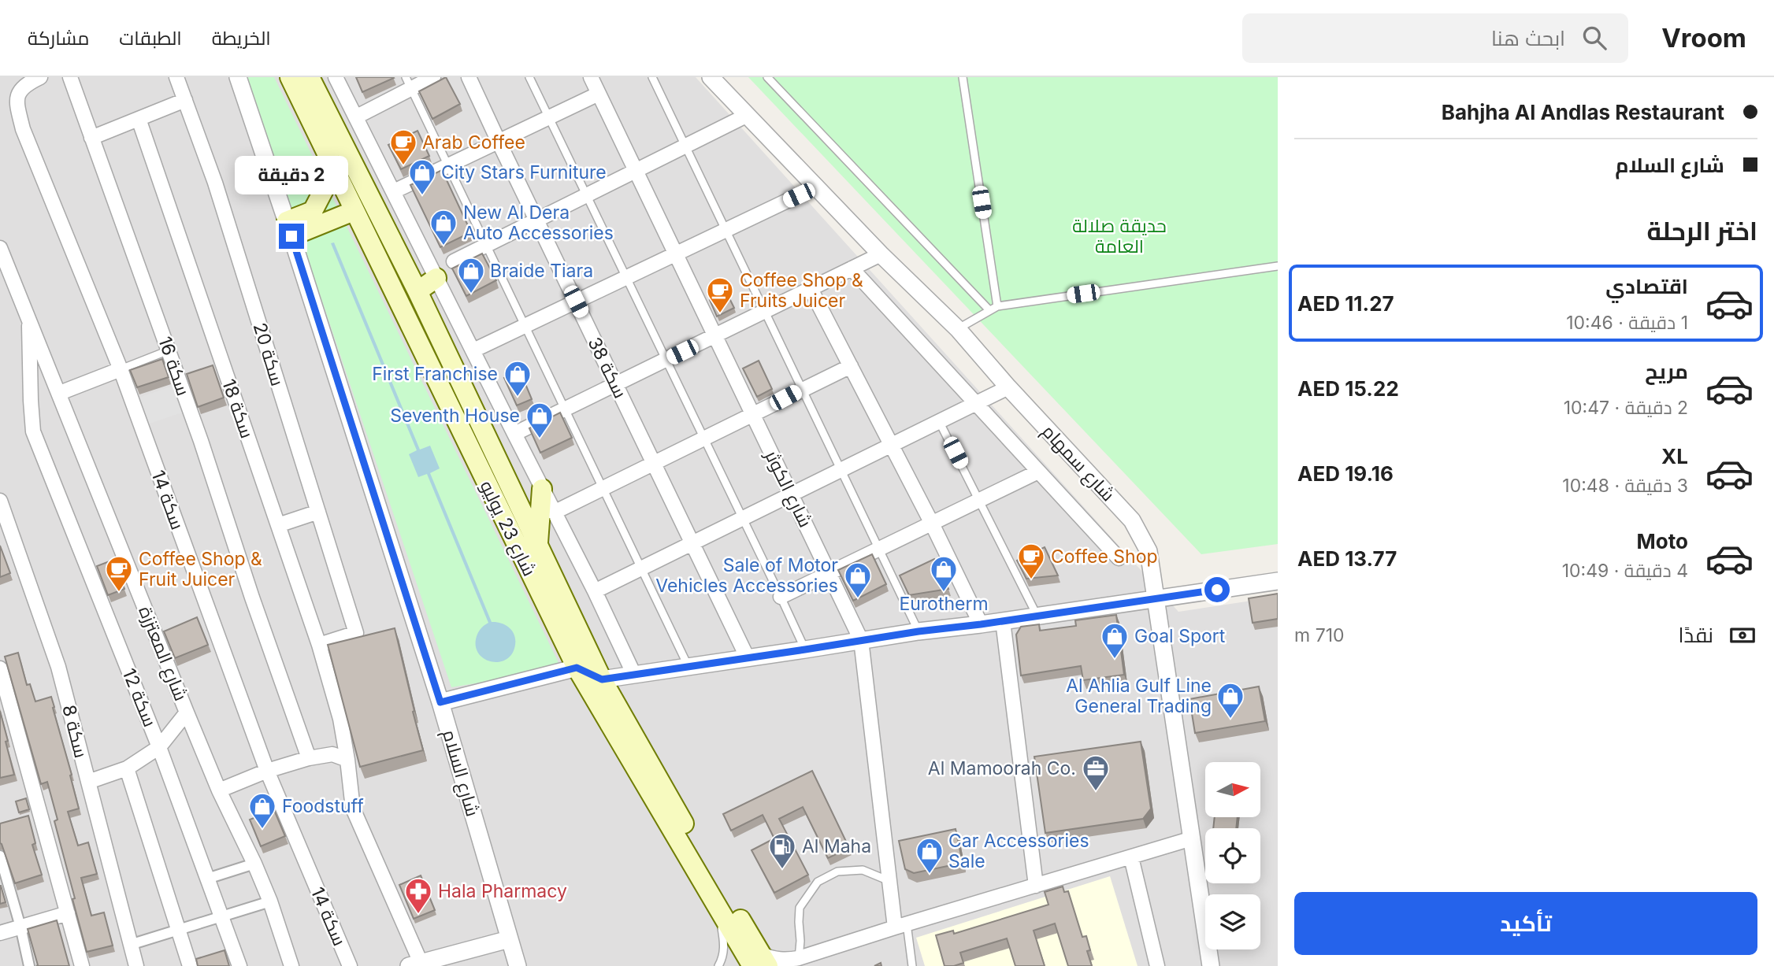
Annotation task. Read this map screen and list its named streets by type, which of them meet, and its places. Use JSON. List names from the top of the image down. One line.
{"streets":{"main road":["شارع 23 يوليو"],"street":["سكة 20","سكة 16","سكة 38","سكة 18","شارع سمهام","شارع الكوثر","سكة 14","شارع المعتززة","سكة 12","سكة 8","شارع السلام"]},"crossings":[["سكة 20","سكة 18"],["شارع المعتززة","سكة 12"]],"parks":["حديقة صلالة العامة"],"places":{"cafe":["Arab Coffee","Coffee Shop & Fruits Juicer","Coffee Shop","Coffee Shop & Fruit Juicer"],"shop":["City Stars Furniture","New Al Dera Auto Accessories","Braide Tiara","First Franchise","Seventh House","Eurotherm","Sale of Motor Vehicles Accessories","Goal Sport","Al Ahlia Gulf Line General Trading","Foodstuff","Car Accessories Sale"],"office":["Al Mamoorah Co."],"fuel station":["Al Maha"],"pharmacy":["Hala Pharmacy"]},"north":"right","page":{"header":"Vroom","search":"ابحث هنا","nav":["الخريطة","الطبقات","مشاركة"],"banner":["Bahjha Al Andlas Restaurant","شارع السلام"],"bubble":"2 دقيقة","heading":"اختر الرحلة","list":[{"name":"اقتصادي","note":"1 دقيقة · 10:46","value":"AED 11.27"},{"name":"مريح","note":"2 دقيقة · 10:47","value":"AED 15.22"},{"name":"XL","note":"3 دقيقة · 10:48","value":"AED 19.16"},{"name":"Moto","note":"4 دقيقة · 10:49","value":"AED 13.77"}],"pay":["نقدًا","710 m"],"buttons":"تأكيد"}}
